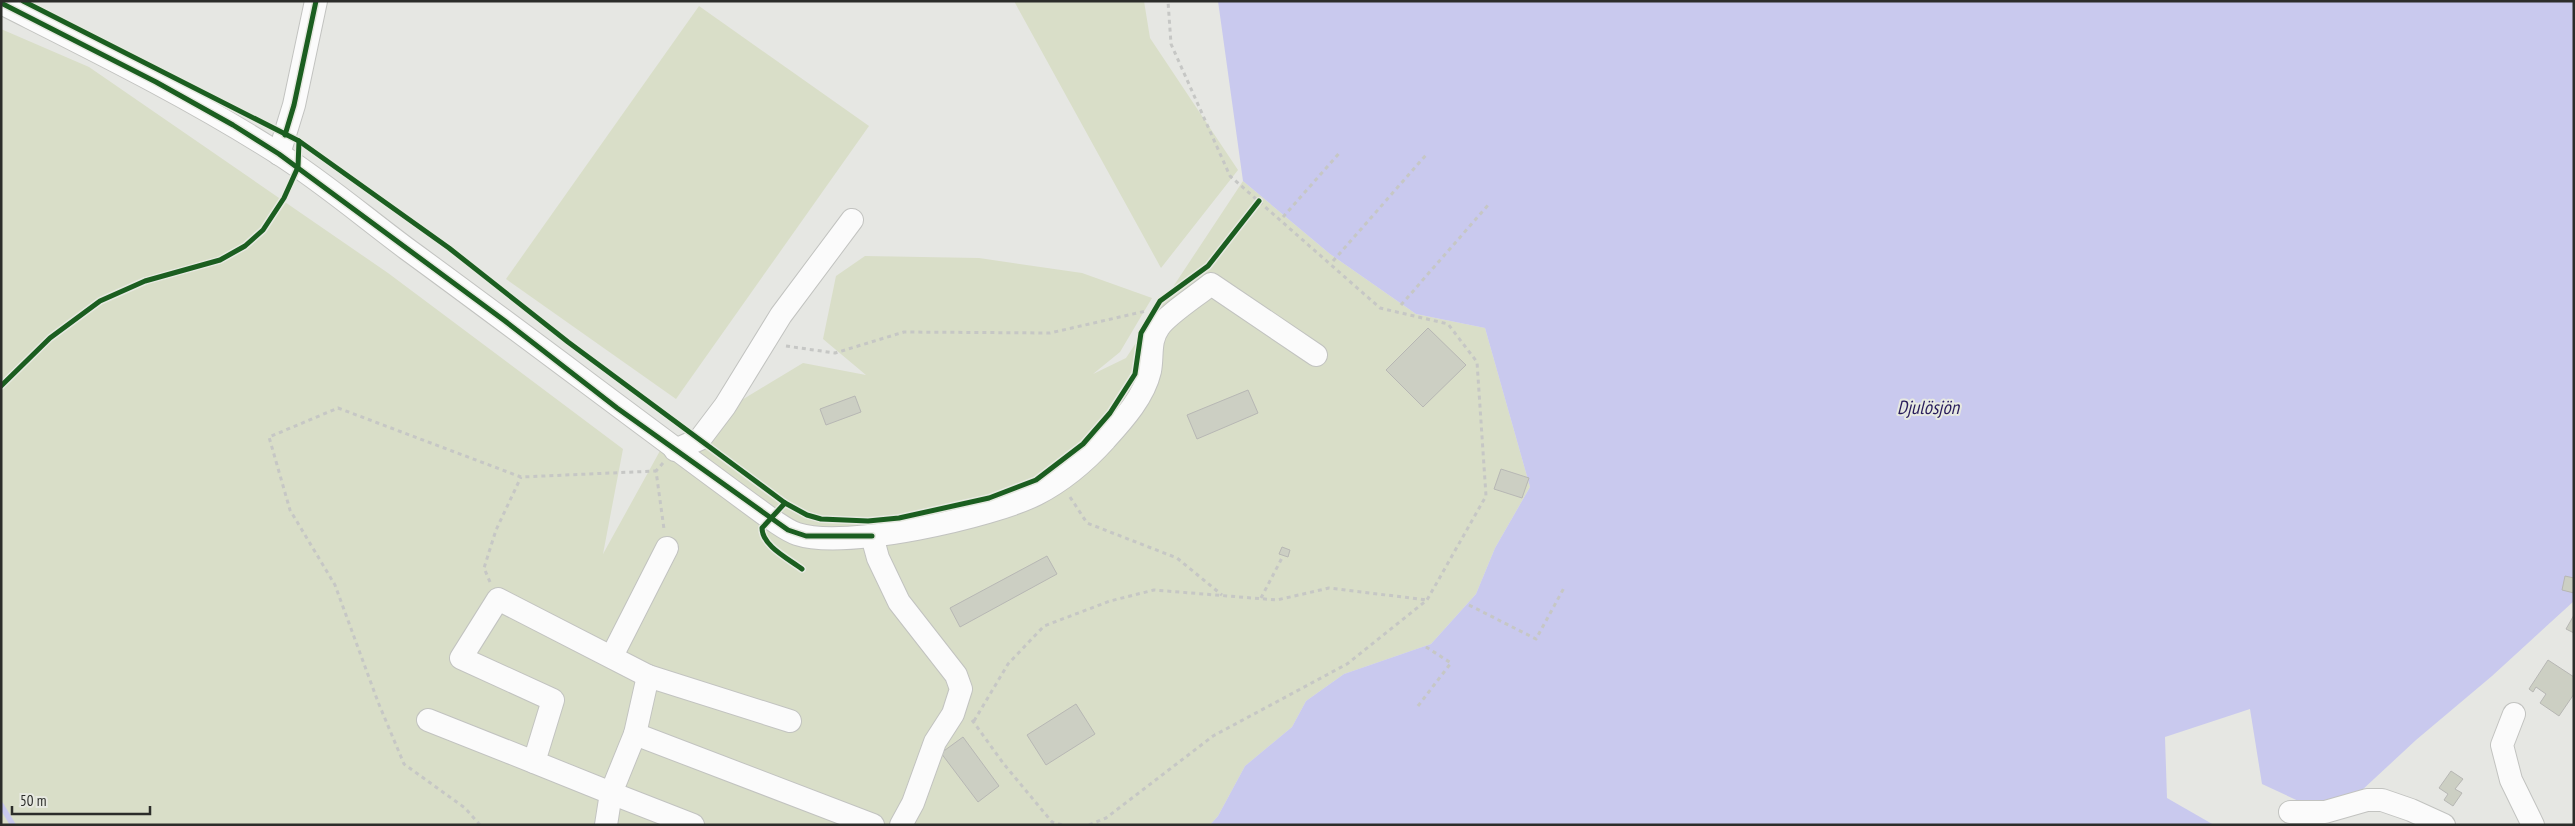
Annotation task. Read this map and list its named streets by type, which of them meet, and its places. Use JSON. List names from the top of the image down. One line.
{"water":["Djulösjön"],"scale_bar":"50 m"}
